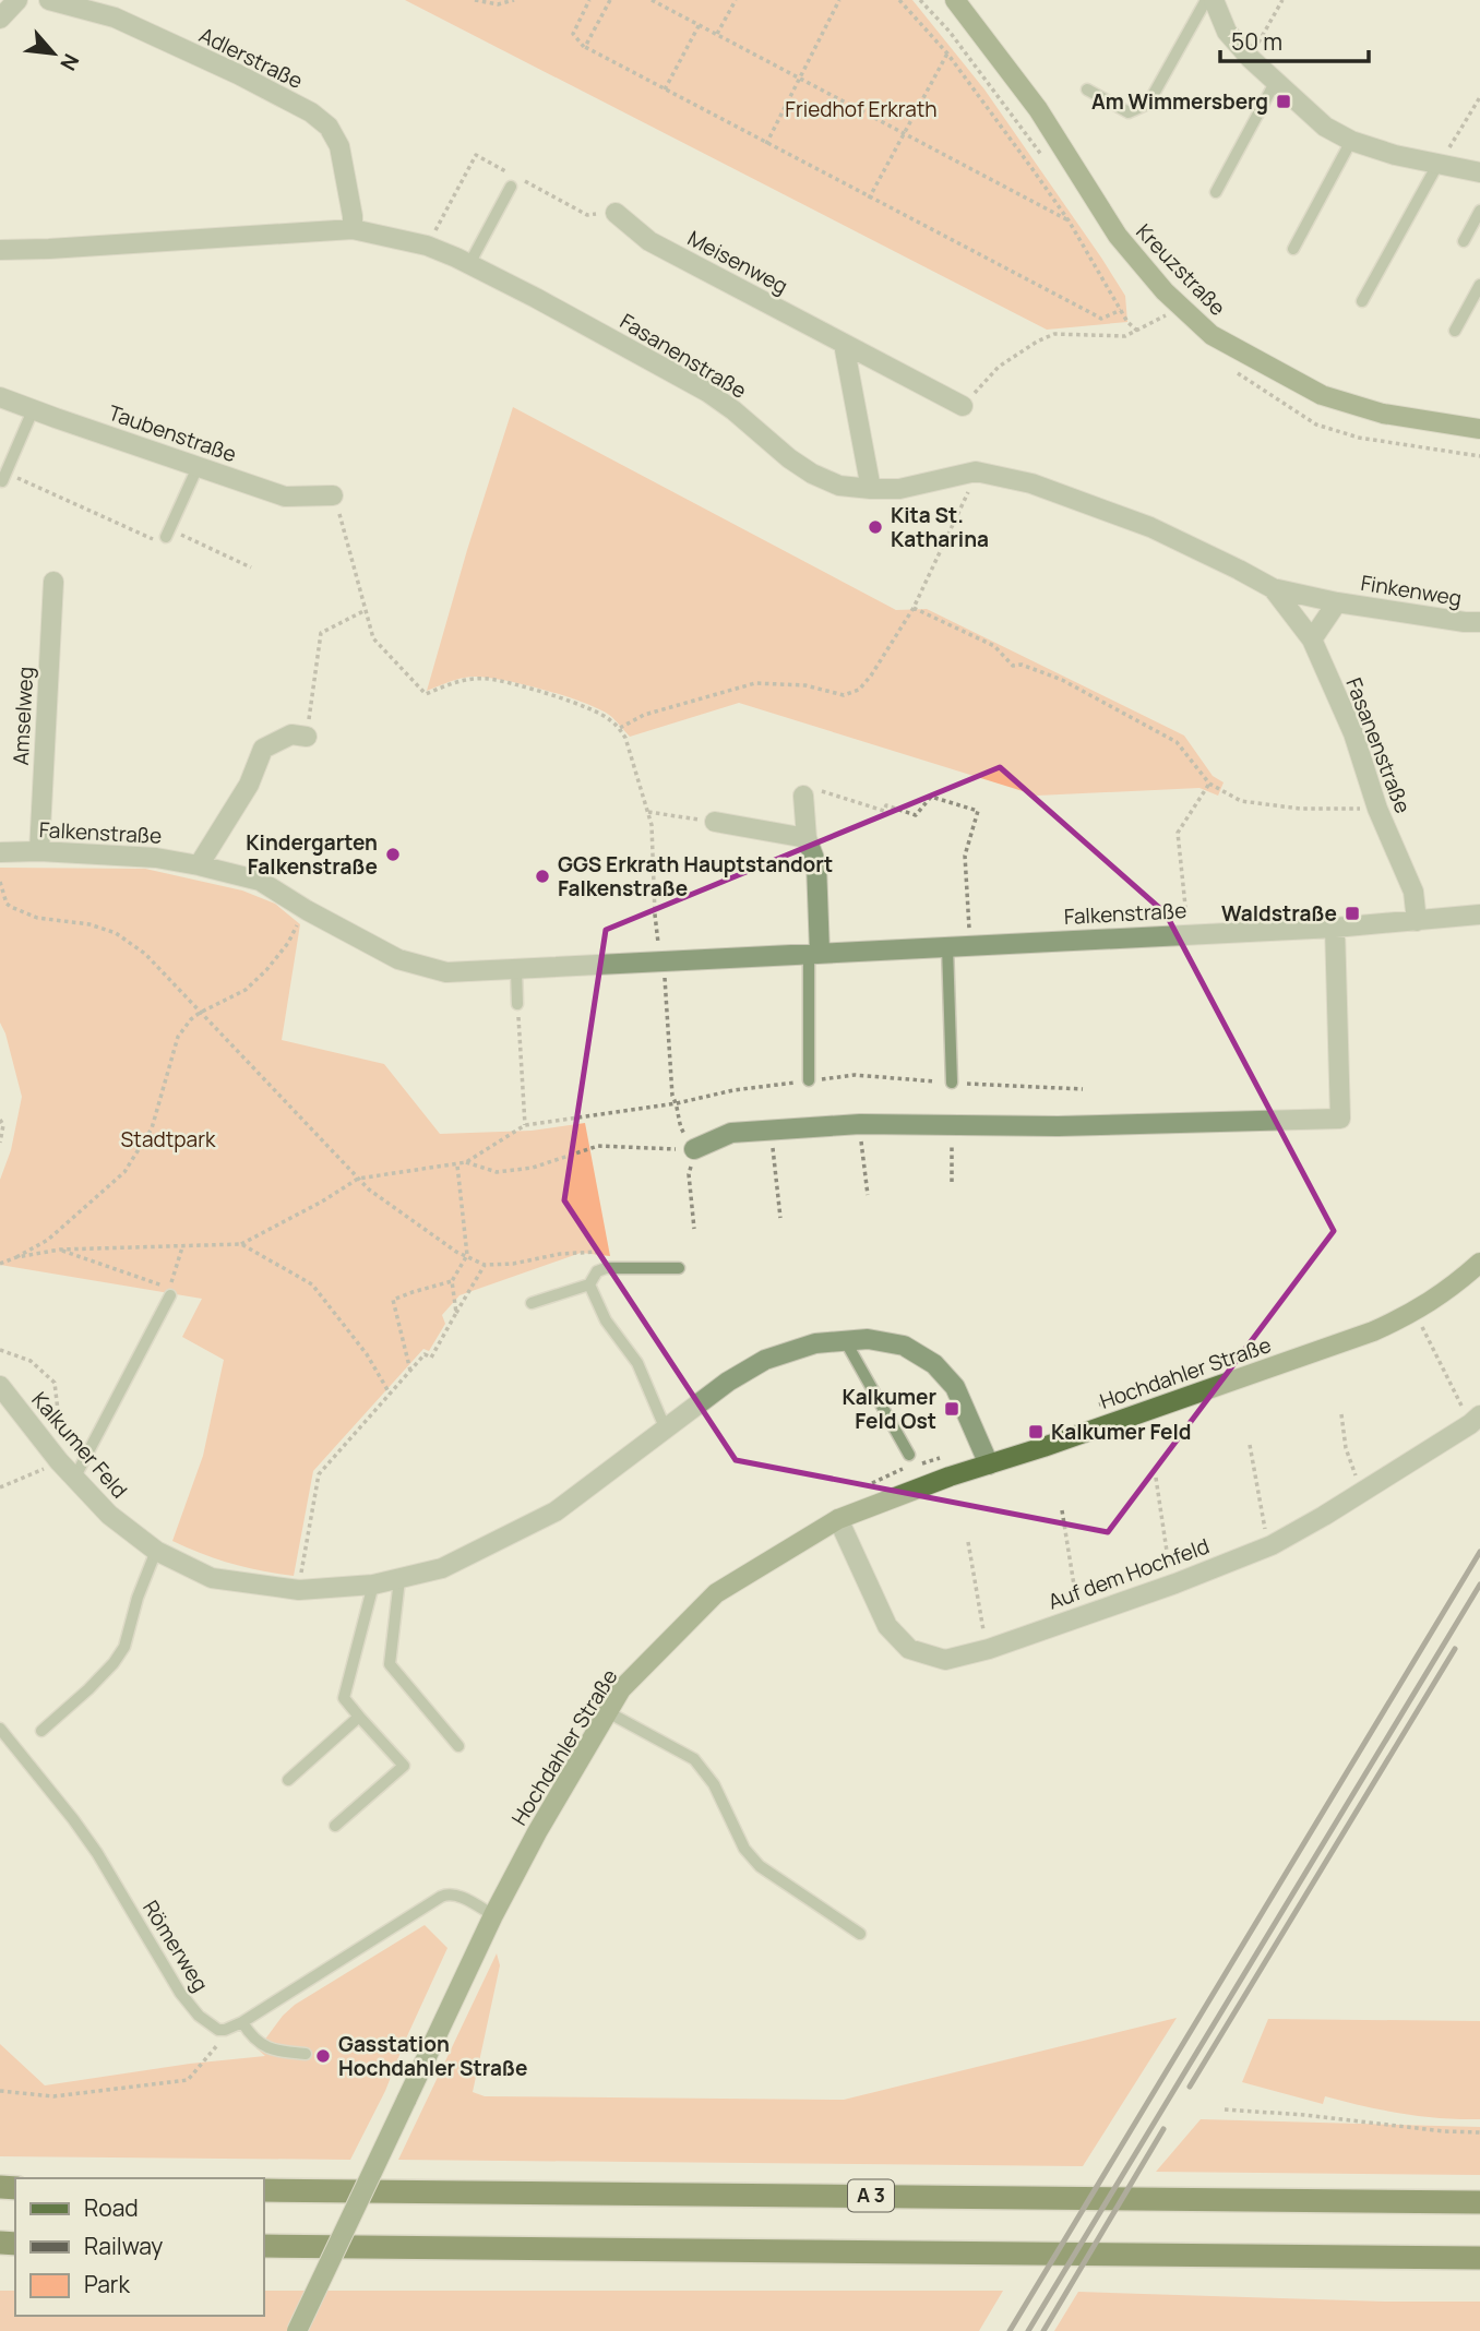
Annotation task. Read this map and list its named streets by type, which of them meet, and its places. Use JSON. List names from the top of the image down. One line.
{"streets":{"highway":["A 3"],"main road":["Kreuzstraße","Hochdahler Straße"],"street":["Adlerstraße","Meisenweg","Fasanenstraße","Taubenstraße","Finkenweg","Amselweg","Falkenstraße","Kalkumer Feld","Auf dem Hochfeld"],"lane":["Römerweg"]},"crossings":[["Adlerstraße","Fasanenstraße"],["Fasanenstraße","Finkenweg"],["Fasanenstraße","Falkenstraße"],["Amselweg","Falkenstraße"],["Hochdahler Straße","Kalkumer Feld"],["Hochdahler Straße","Auf dem Hochfeld"]],"parks":["Friedhof Erkrath","Stadtpark"],"places":{"transit":["Am Wimmersberg","Waldstraße","Kalkumer Feld Ost","Kalkumer Feld"],"other":["Kita St. Katharina","Kindergarten Falkenstraße","GGS Erkrath Hauptstandort Falkenstraße","Gasstation Hochdahler Straße"]},"legend":["Road","Railway","Park"],"scale_bar":"50 m","north":"bottom right"}
